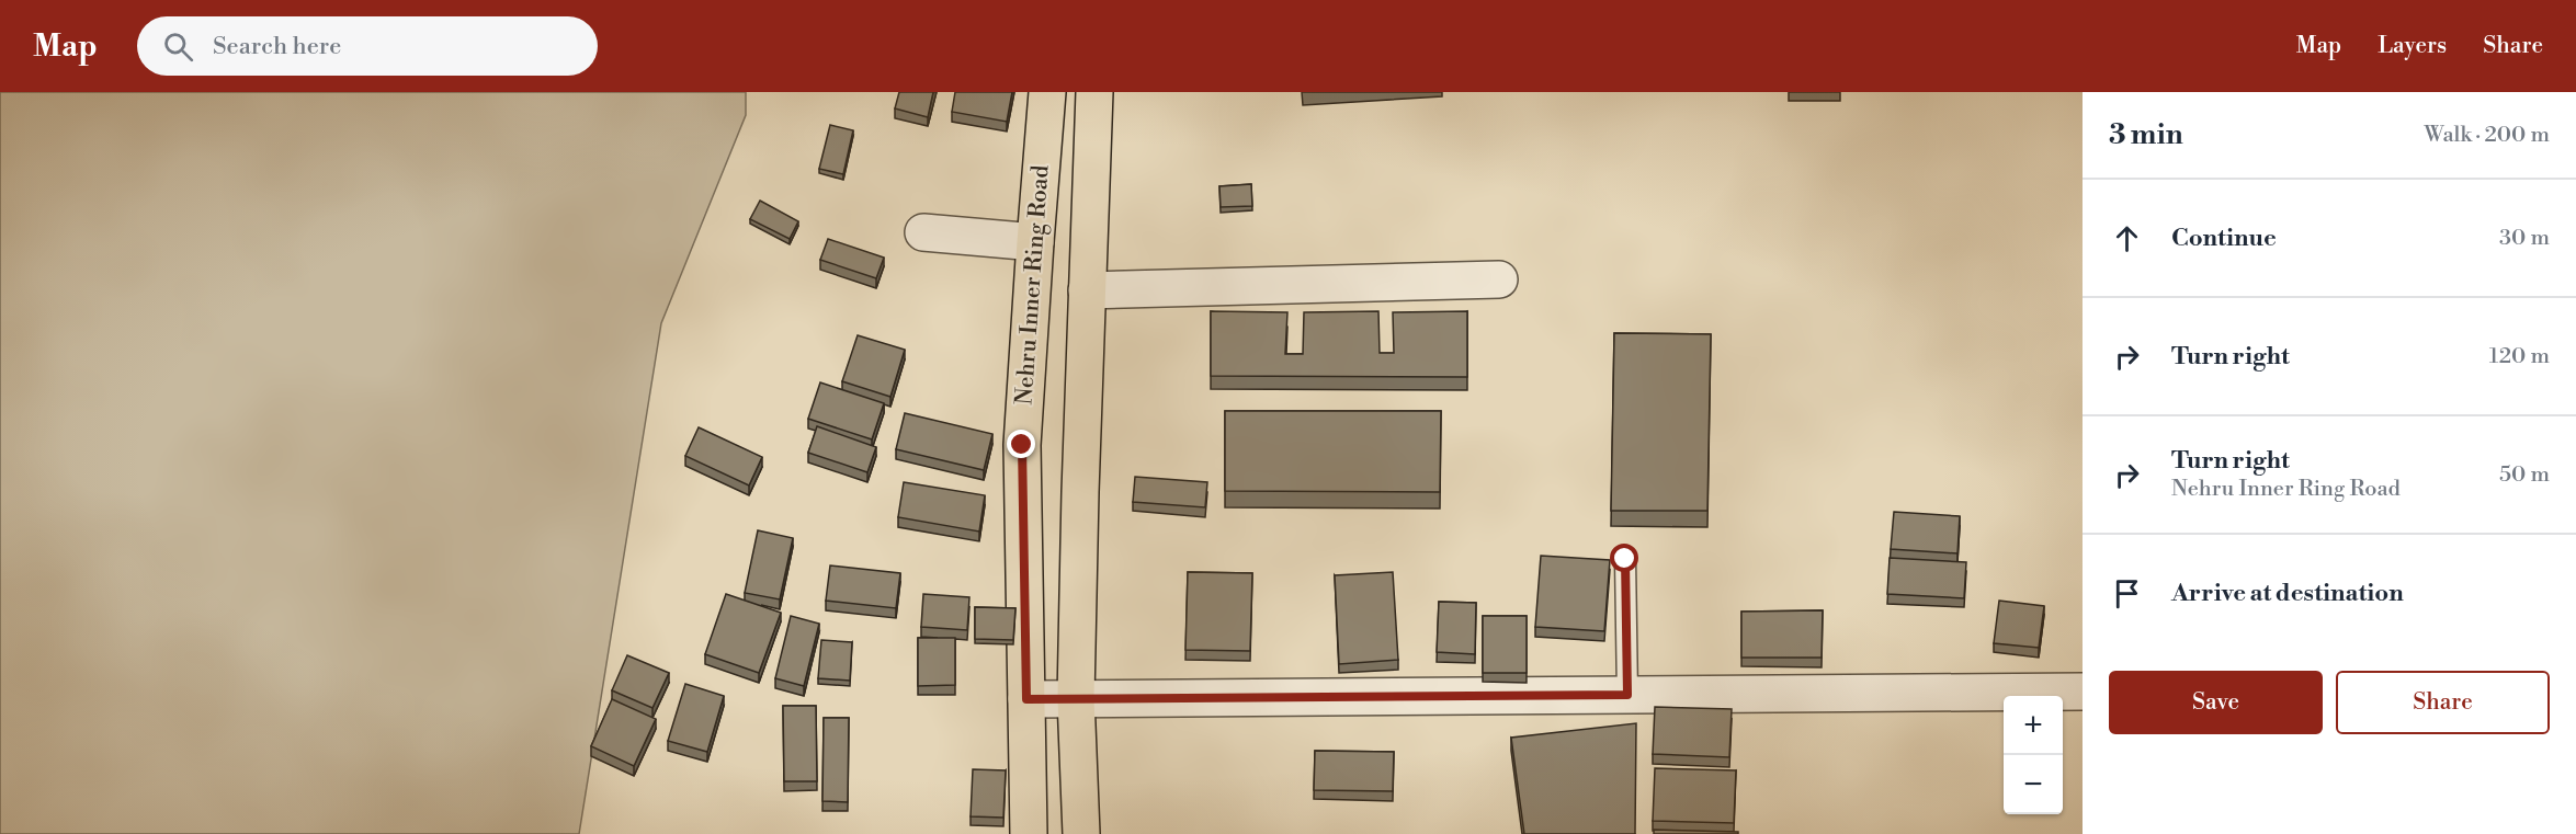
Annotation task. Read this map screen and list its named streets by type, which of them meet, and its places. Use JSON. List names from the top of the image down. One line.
{"streets":{"main road":["Nehru Inner Ring Road"]},"page":{"header":"Map","search":"Search here","nav":["Map","Layers","Share"],"heading":["3 min","Walk · 200 m"],"list":[["Continue","30 m"],["Turn right","120 m"],["Turn right","Nehru Inner Ring Road","50 m"],"Arrive at destination"],"buttons":["Save","Share"],"map_buttons":["+","−"]}}
